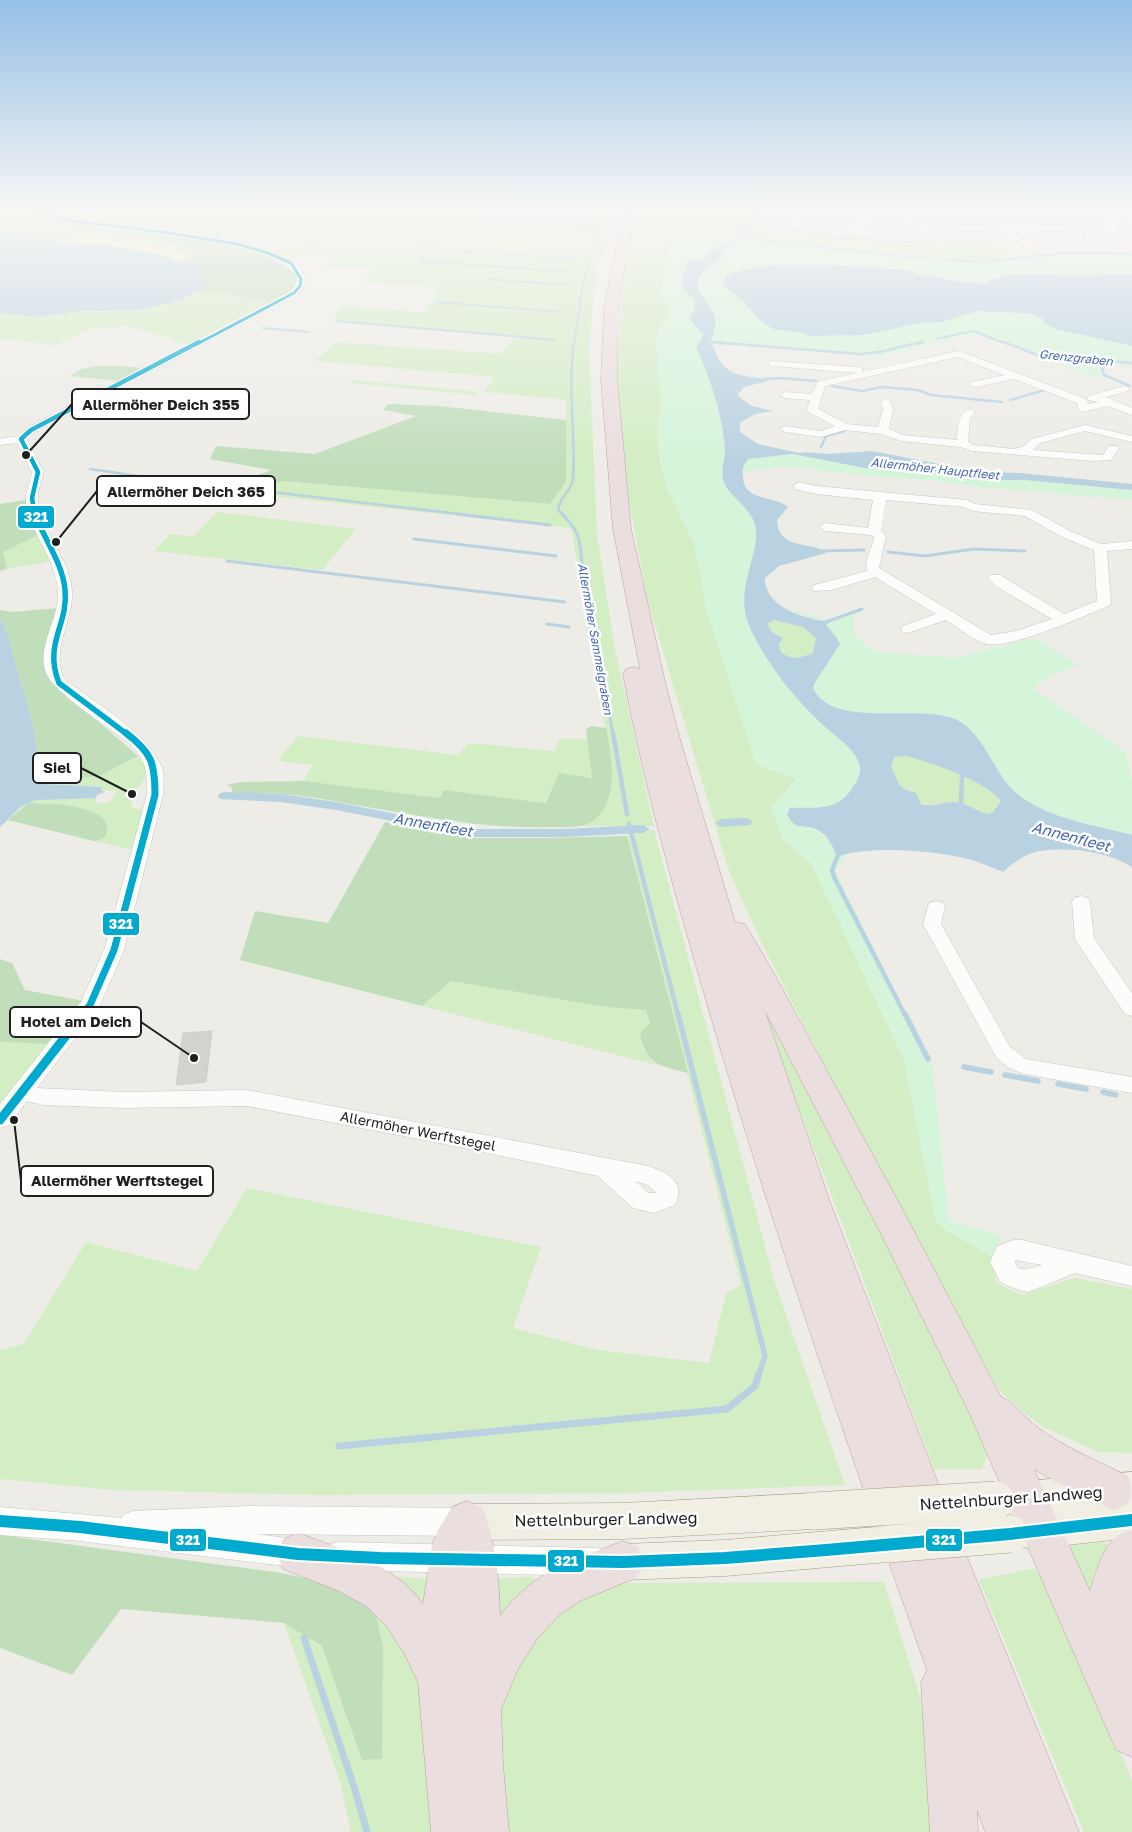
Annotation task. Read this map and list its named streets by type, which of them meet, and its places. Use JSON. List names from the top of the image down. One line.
{"streets":{"main road":["Nettelnburger Landweg"],"street":["Allermöher Werftstegel"]},"water":["Grenzgraben","Allermöher Hauptfleet","Allermöher Sammelgraben","Annenfleet"],"places":["Allermöher Deich 355","Allermöher Deich 365","Siel","Hotel am Deich","Allermöher Werftstegel"],"lines":["transit line 321"]}
